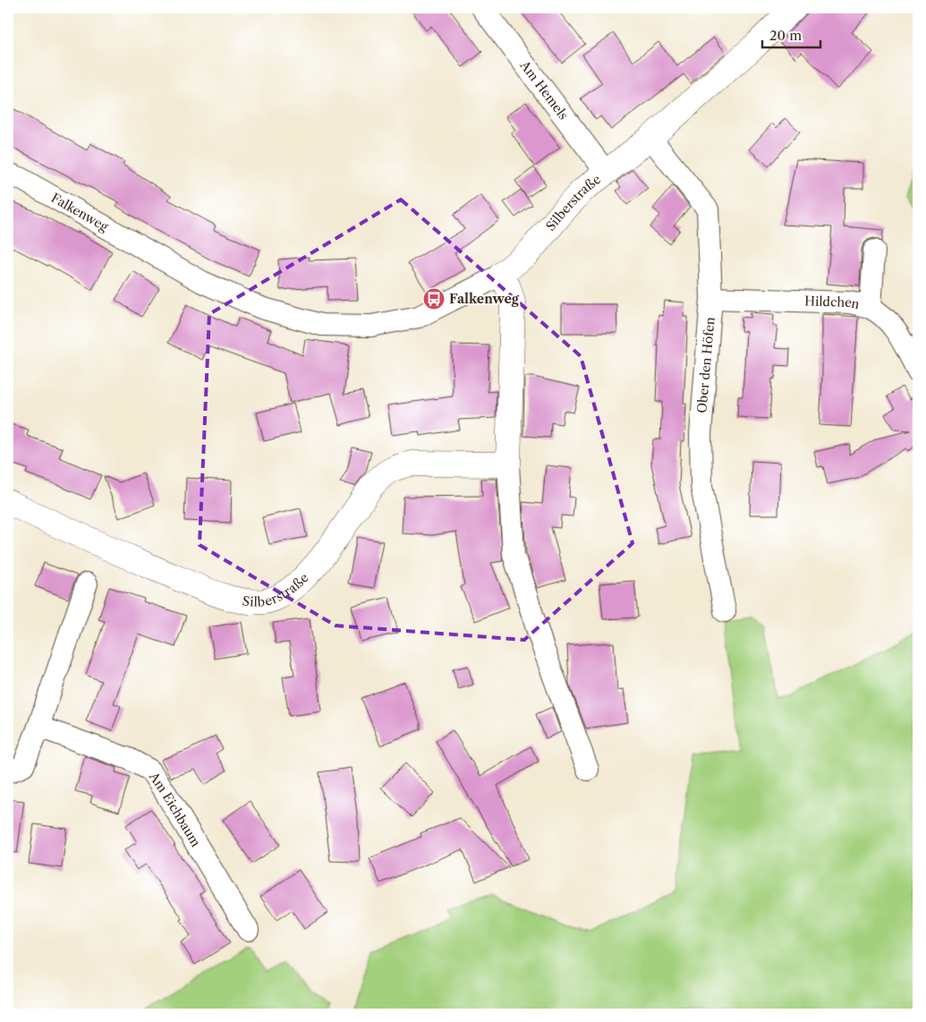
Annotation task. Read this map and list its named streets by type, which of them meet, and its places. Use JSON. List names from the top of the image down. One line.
{"streets":{"street":["Am Hemels","Silberstraße","Falkenweg","Hildchen","Ober den Höfen","Am Eichbaum"]},"crossings":[["Am Hemels","Silberstraße"],["Silberstraße","Falkenweg"],["Silberstraße","Ober den Höfen"],["Hildchen","Ober den Höfen"]],"places":{"bus stop":["Falkenweg"]},"scale_bar":"20 m"}
